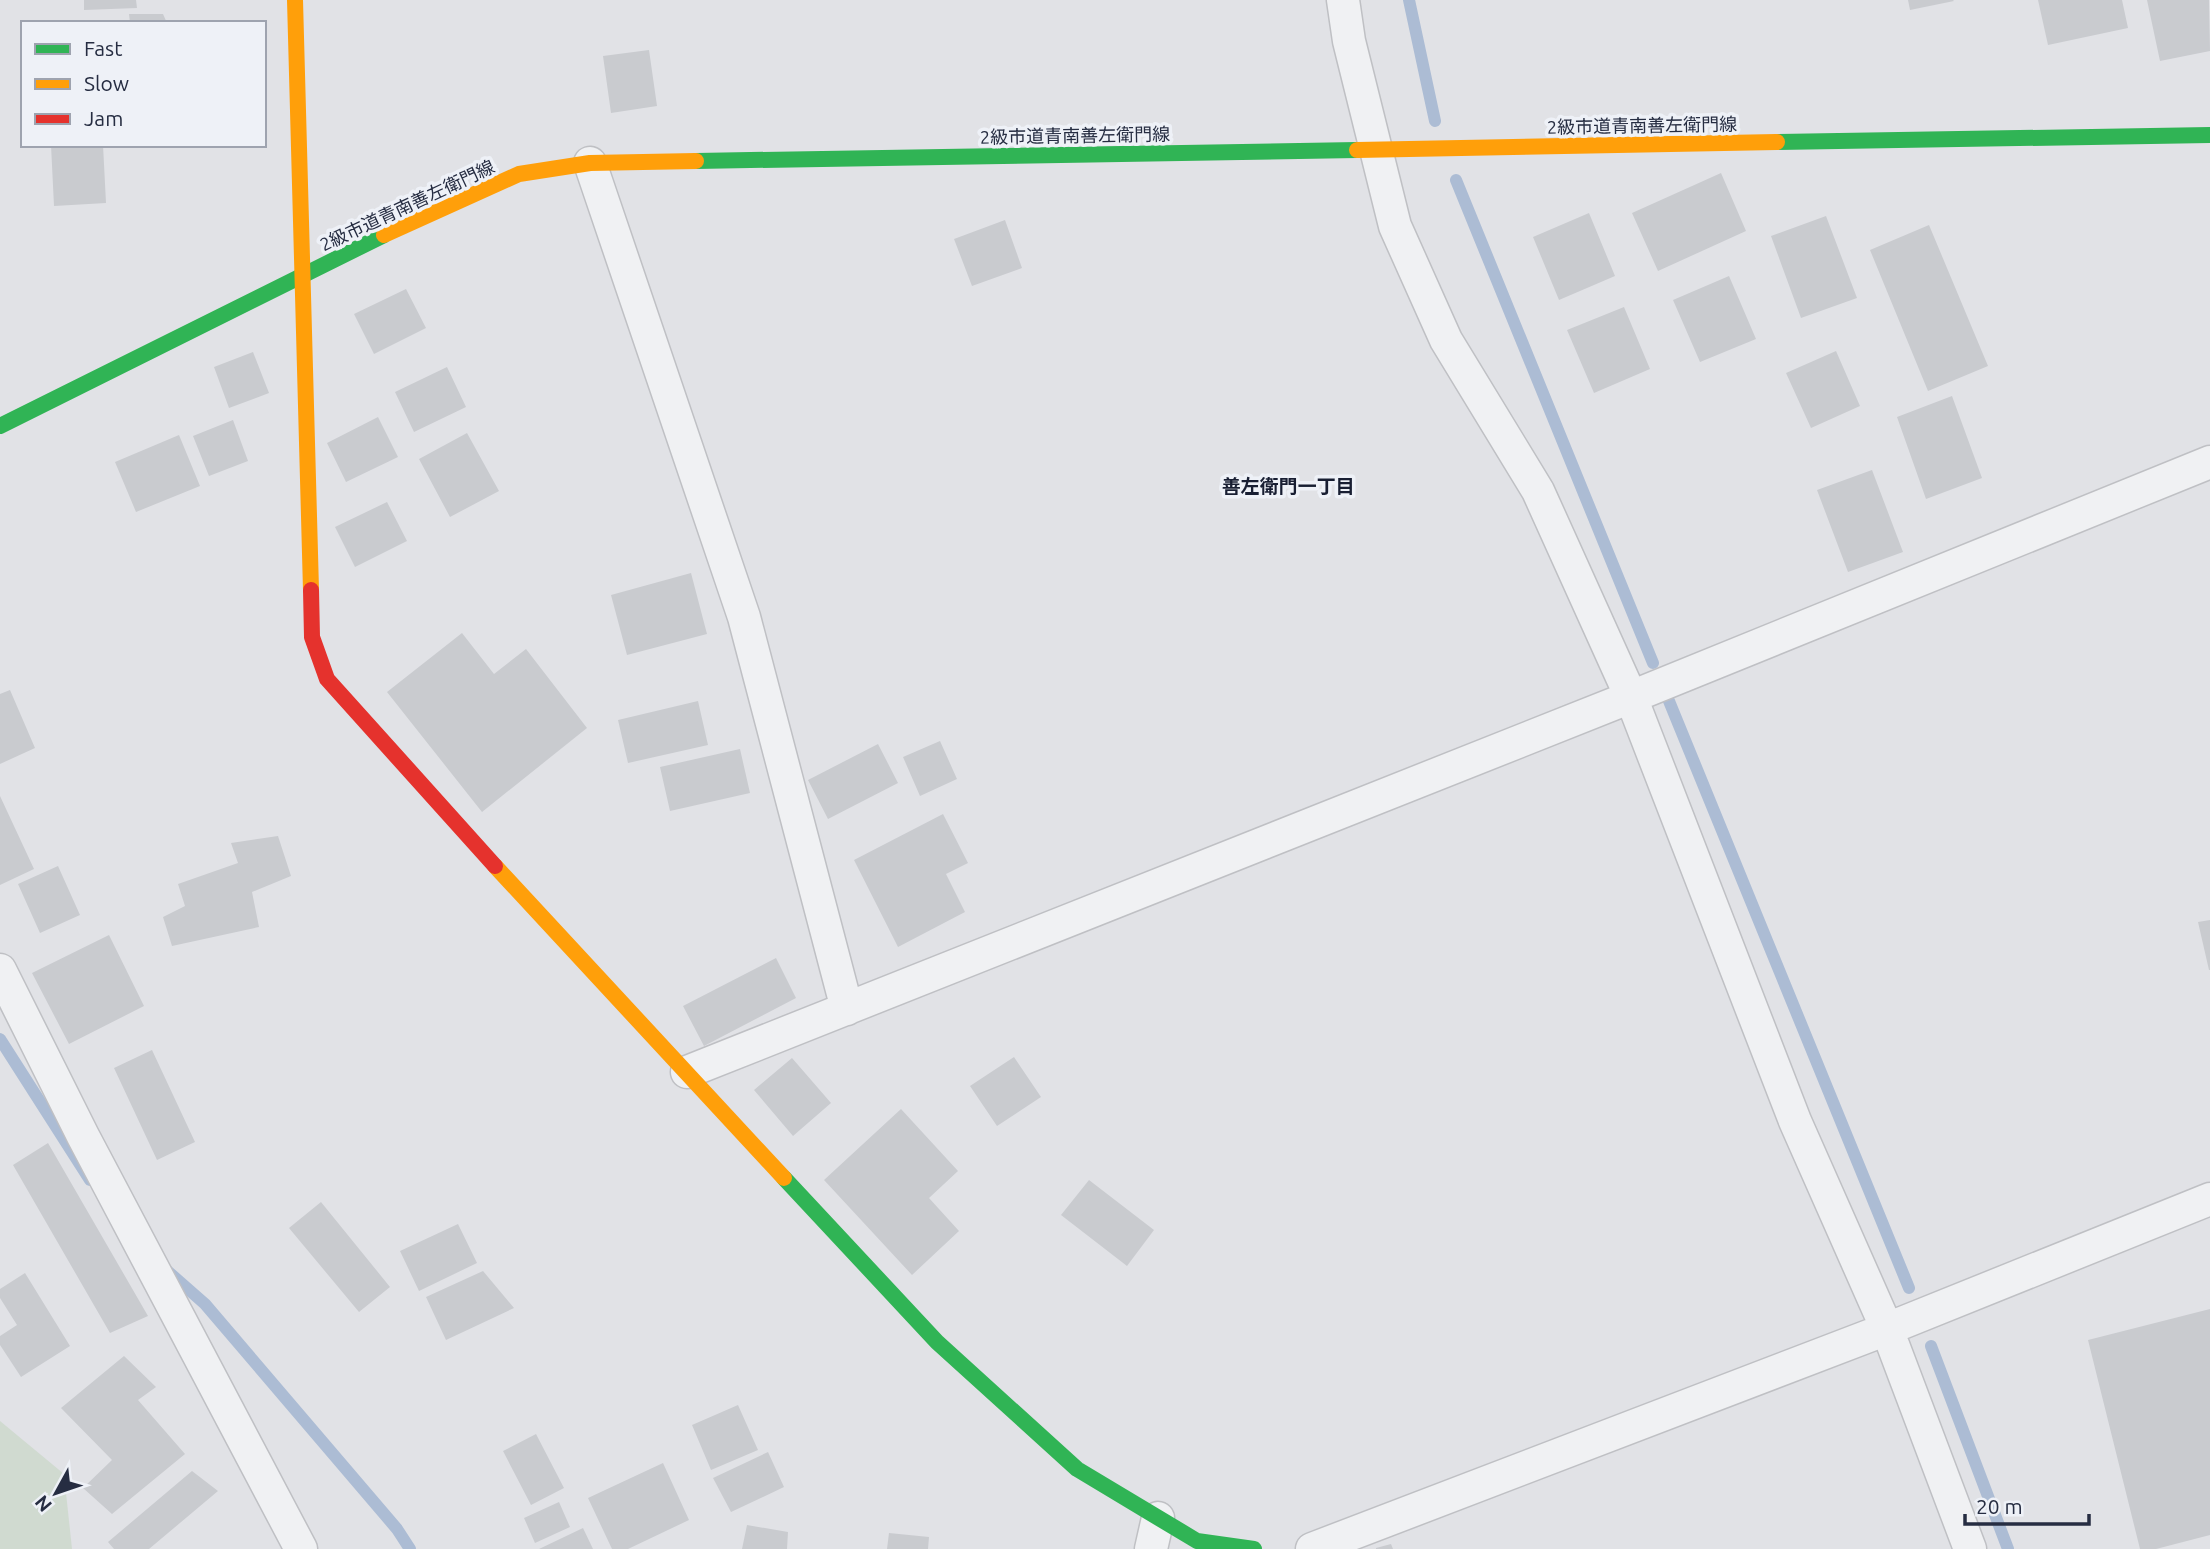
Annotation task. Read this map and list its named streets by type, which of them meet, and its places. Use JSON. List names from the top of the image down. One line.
{"streets":{"street":["2級市道青南善左衛門線"]},"districts":["善左衛門一丁目"],"legend":["Fast","Slow","Jam"],"scale_bar":"20 m","north":"bottom left"}
